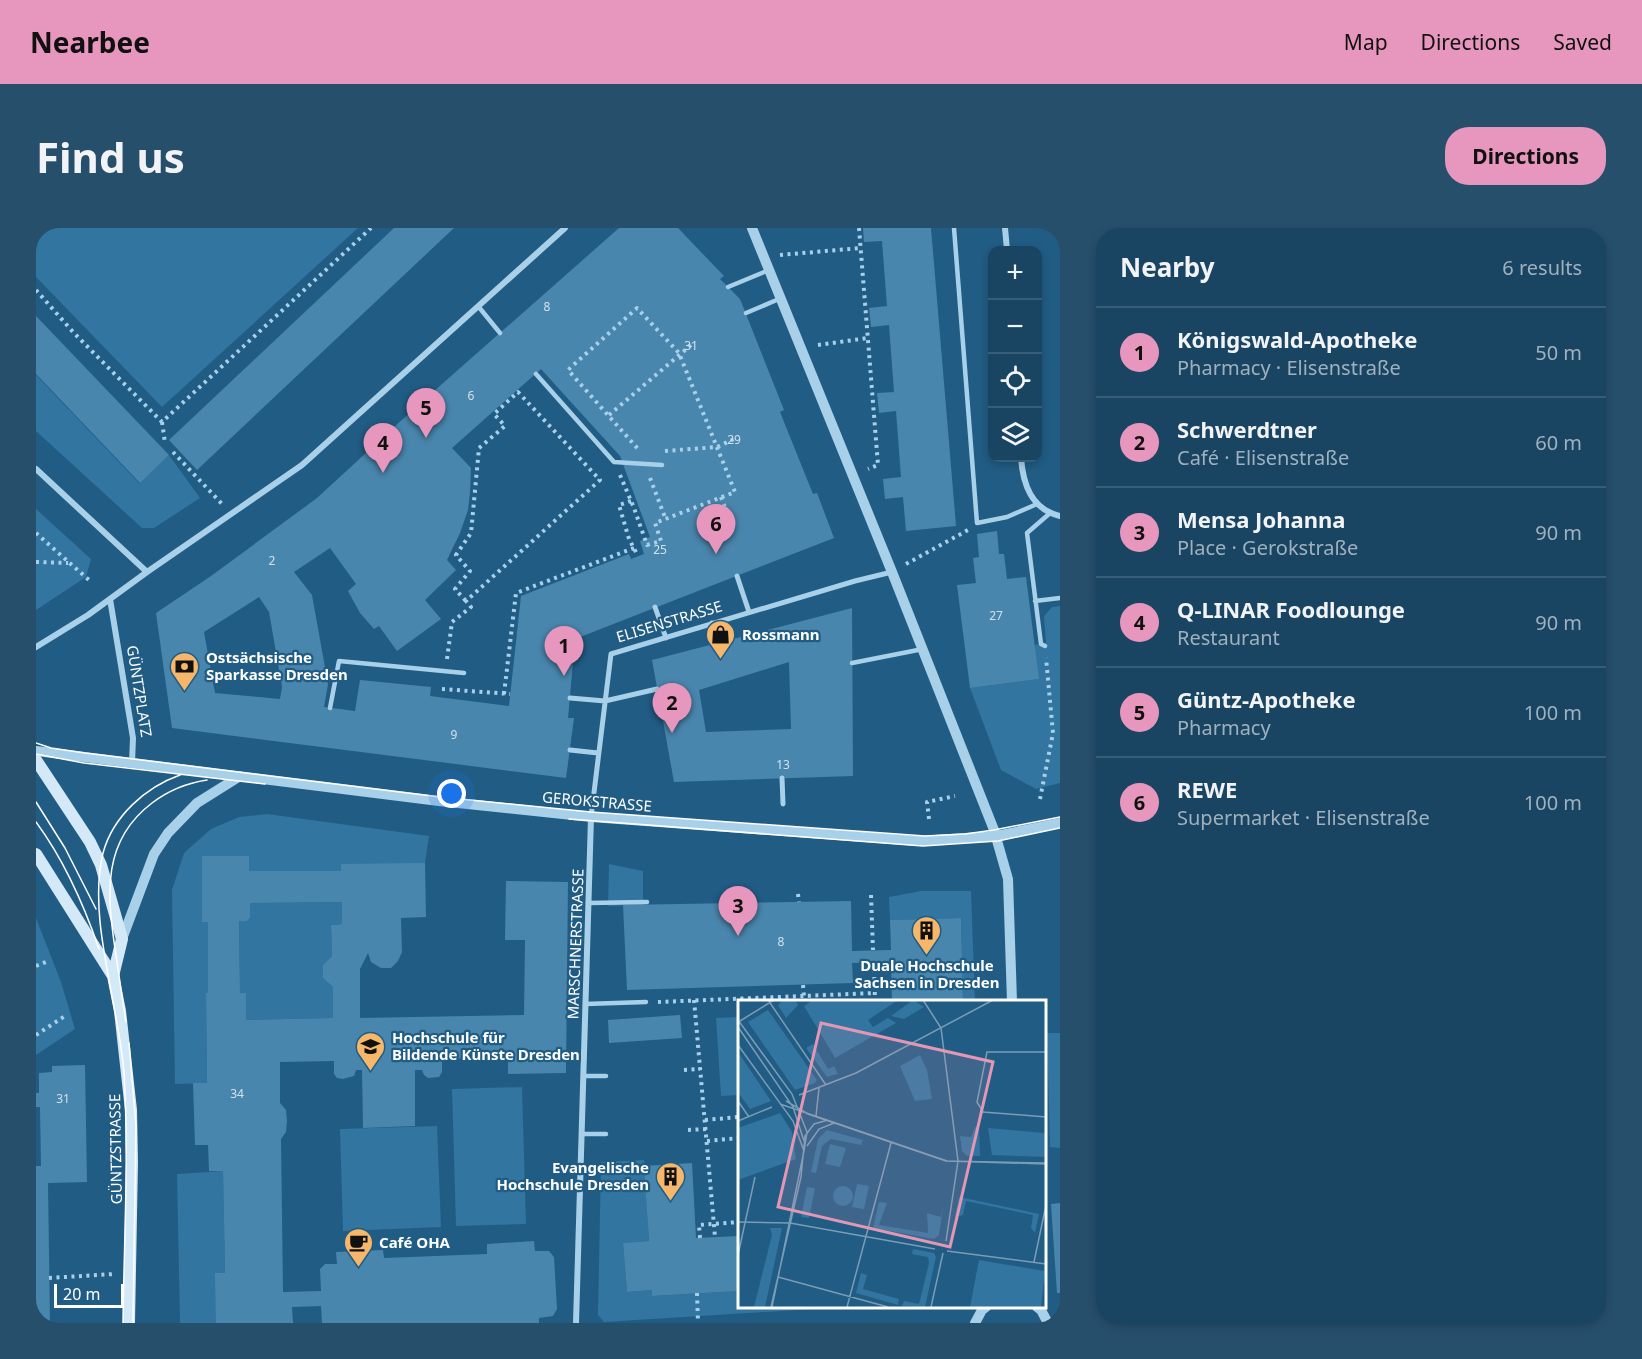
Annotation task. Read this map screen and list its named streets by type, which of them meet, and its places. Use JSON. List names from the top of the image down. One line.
{"streets":{"main road":["GÜNTZSTRASSE"],"street":["ELISENSTRASSE","GÜNTZPLATZ","GEROKSTRASSE","MARSCHNERSTRASSE"]},"crossings":[["ELISENSTRASSE","GEROKSTRASSE"],["ELISENSTRASSE","MARSCHNERSTRASSE"],["GÜNTZPLATZ","GEROKSTRASSE"],["GEROKSTRASSE","MARSCHNERSTRASSE"],["GEROKSTRASSE","GÜNTZSTRASSE"]],"places":{"shop":["Rossmann"],"bank":["Ostsächsische Sparkasse Dresden"],"building":["Duale Hochschule Sachsen in Dresden","Evangelische Hochschule Dresden"],"school or university":["Hochschule für Bildende Künste Dresden"],"cafe":["Café OHA"]},"house_numbers":["8","31","6","29","25","2","27","9","13","8","34","31"],"scale_bar":"20 m","page":{"header":"Nearbee","nav":["Map","Directions","Saved"],"buttons":"Directions","title":"Find us","heading":["Nearby","6 results"],"map_buttons":["+","−"],"list":[{"mark":"1","name":"Königswald-Apotheke","note":"Pharmacy · Elisenstraße","value":"50 m"},{"mark":"2","name":"Schwerdtner","note":"Café · Elisenstraße","value":"60 m"},{"mark":"3","name":"Mensa Johanna","note":"Place · Gerokstraße","value":"90 m"},{"mark":"4","name":"Q-LINAR Foodlounge","note":"Restaurant","value":"90 m"},{"mark":"5","name":"Güntz-Apotheke","note":"Pharmacy","value":"100 m"},{"mark":"6","name":"REWE","note":"Supermarket · Elisenstraße","value":"100 m"}],"pins":["5","4","6","1","2","3"],"scale":"20 m"}}
